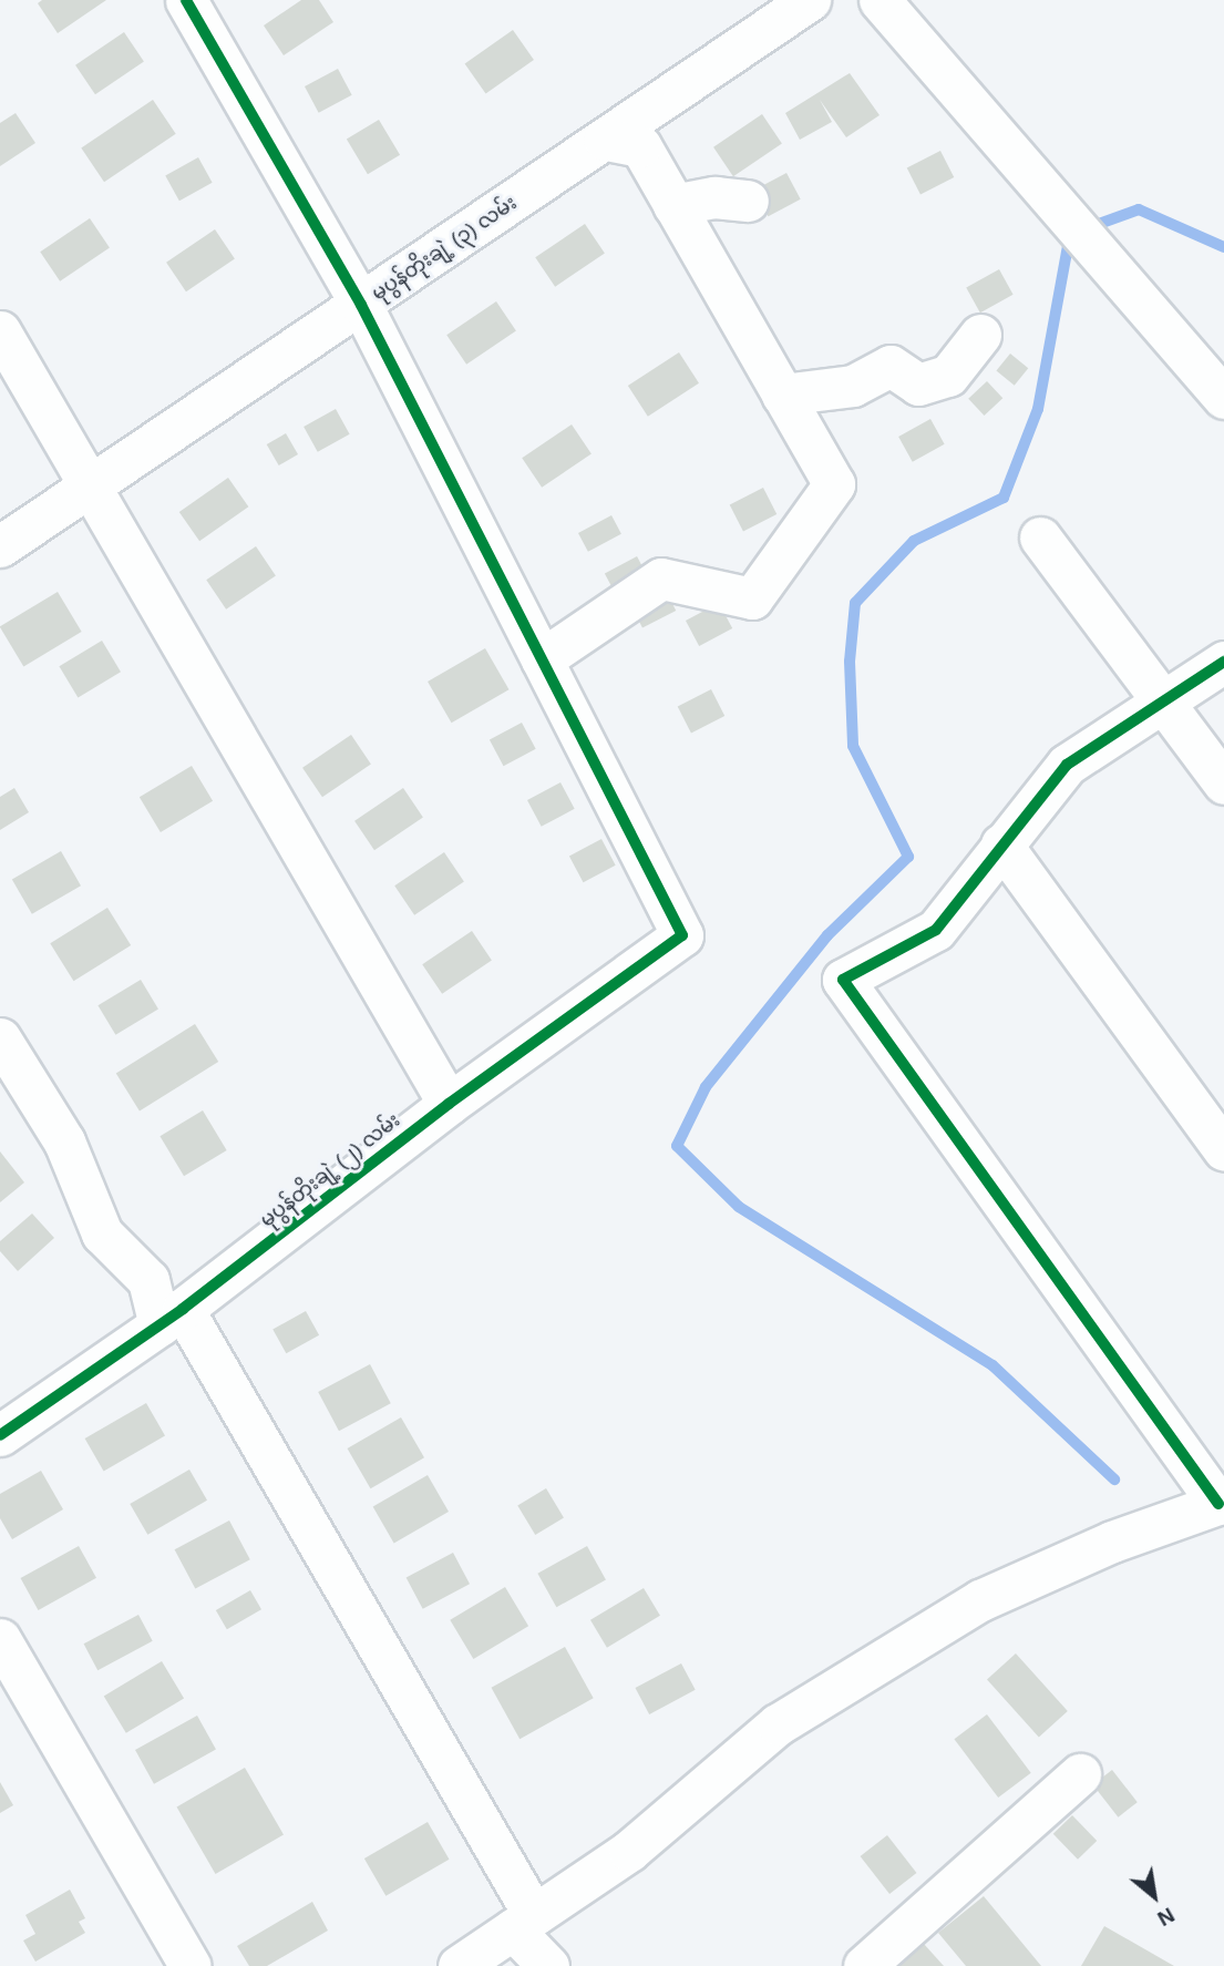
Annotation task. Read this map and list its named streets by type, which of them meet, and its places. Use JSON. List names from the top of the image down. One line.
{"streets":{"street":["မုပွန်တိုးချဲ့ (၃) လမ်း","မုပွန်တိုးချဲ့ (၂) လမ်း"]},"north":"bottom right"}
